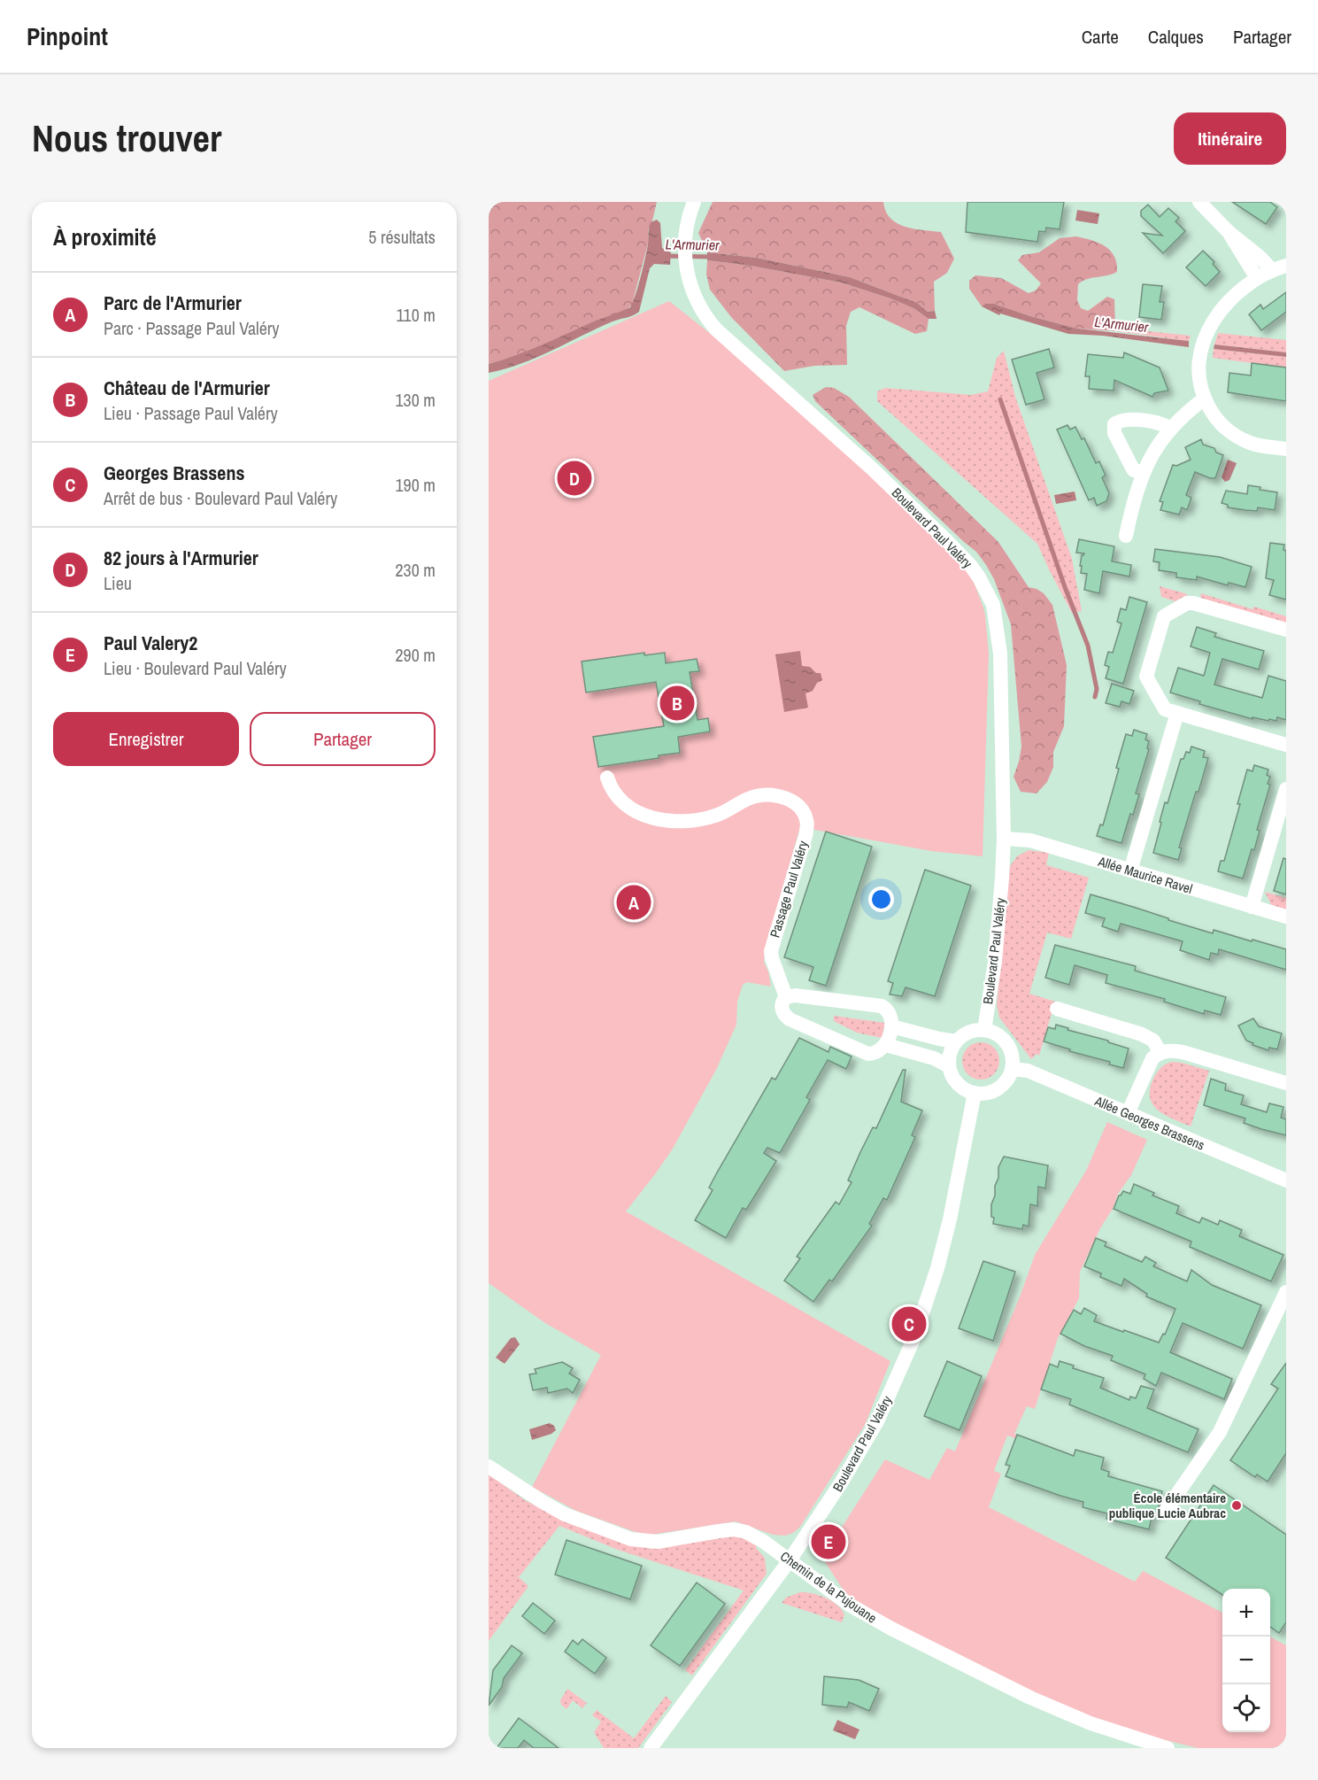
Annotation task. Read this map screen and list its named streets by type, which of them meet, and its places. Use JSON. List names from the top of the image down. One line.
{"streets":{"street":["Boulevard Paul Valéry","Allée Maurice Ravel","Passage Paul Valéry","Allée Georges Brassens","Chemin de la Pujouane"]},"crossings":[["Boulevard Paul Valéry","Allée Maurice Ravel"],["Boulevard Paul Valéry","Passage Paul Valéry"],["Boulevard Paul Valéry","Allée Georges Brassens"],["Boulevard Paul Valéry","Chemin de la Pujouane"],["Passage Paul Valéry","Allée Georges Brassens"]],"water":["L'Armurier"],"places":["École élémentaire publique Lucie Aubrac"],"page":{"header":"Pinpoint","nav":["Carte","Calques","Partager"],"buttons":["Itinéraire",["Enregistrer","Partager"]],"title":"Nous trouver","heading":["À proximité","5 résultats"],"list":[{"mark":"A","name":"Parc de l'Armurier","note":"Parc · Passage Paul Valéry","value":"110 m"},{"mark":"B","name":"Château de l'Armurier","note":"Lieu · Passage Paul Valéry","value":"130 m"},{"mark":"C","name":"Georges Brassens","note":"Arrêt de bus · Boulevard Paul Valéry","value":"190 m"},{"mark":"D","name":"82 jours à l'Armurier","note":"Lieu","value":"230 m"},{"mark":"E","name":"Paul Valery2","note":"Lieu · Boulevard Paul Valéry","value":"290 m"}],"pins":["D","B","A","C","E"],"map_buttons":["+","−"]}}
